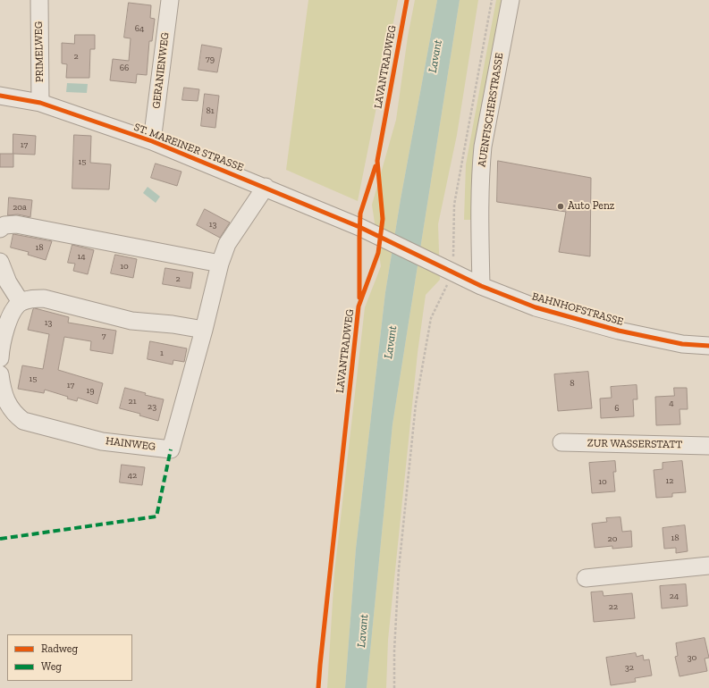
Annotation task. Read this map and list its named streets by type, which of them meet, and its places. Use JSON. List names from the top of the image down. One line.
{"streets":{"street":["PRIMELWEG","GERANIENWEG","AUENFISCHERSTRASSE","ST. MAREINER STRASSE","BAHNHOFSTRASSE","HAINWEG","ZUR WASSERSTATT"],"cycle path":["LAVANTRADWEG"]},"crossings":[["PRIMELWEG","ST. MAREINER STRASSE"],["GERANIENWEG","ST. MAREINER STRASSE"],["AUENFISCHERSTRASSE","BAHNHOFSTRASSE"],["ST. MAREINER STRASSE","BAHNHOFSTRASSE"],["ST. MAREINER STRASSE","HAINWEG"]],"water":["Lavant"],"places":["Auto Penz"],"house_numbers":["64","2","79","66","81","17","15","20a","13","18","14","10","2","13","7","1","15","8","17","19","21","4","23","6","42","12","10","18","20","24","22","30","32"],"legend":["Radweg","Weg"]}
